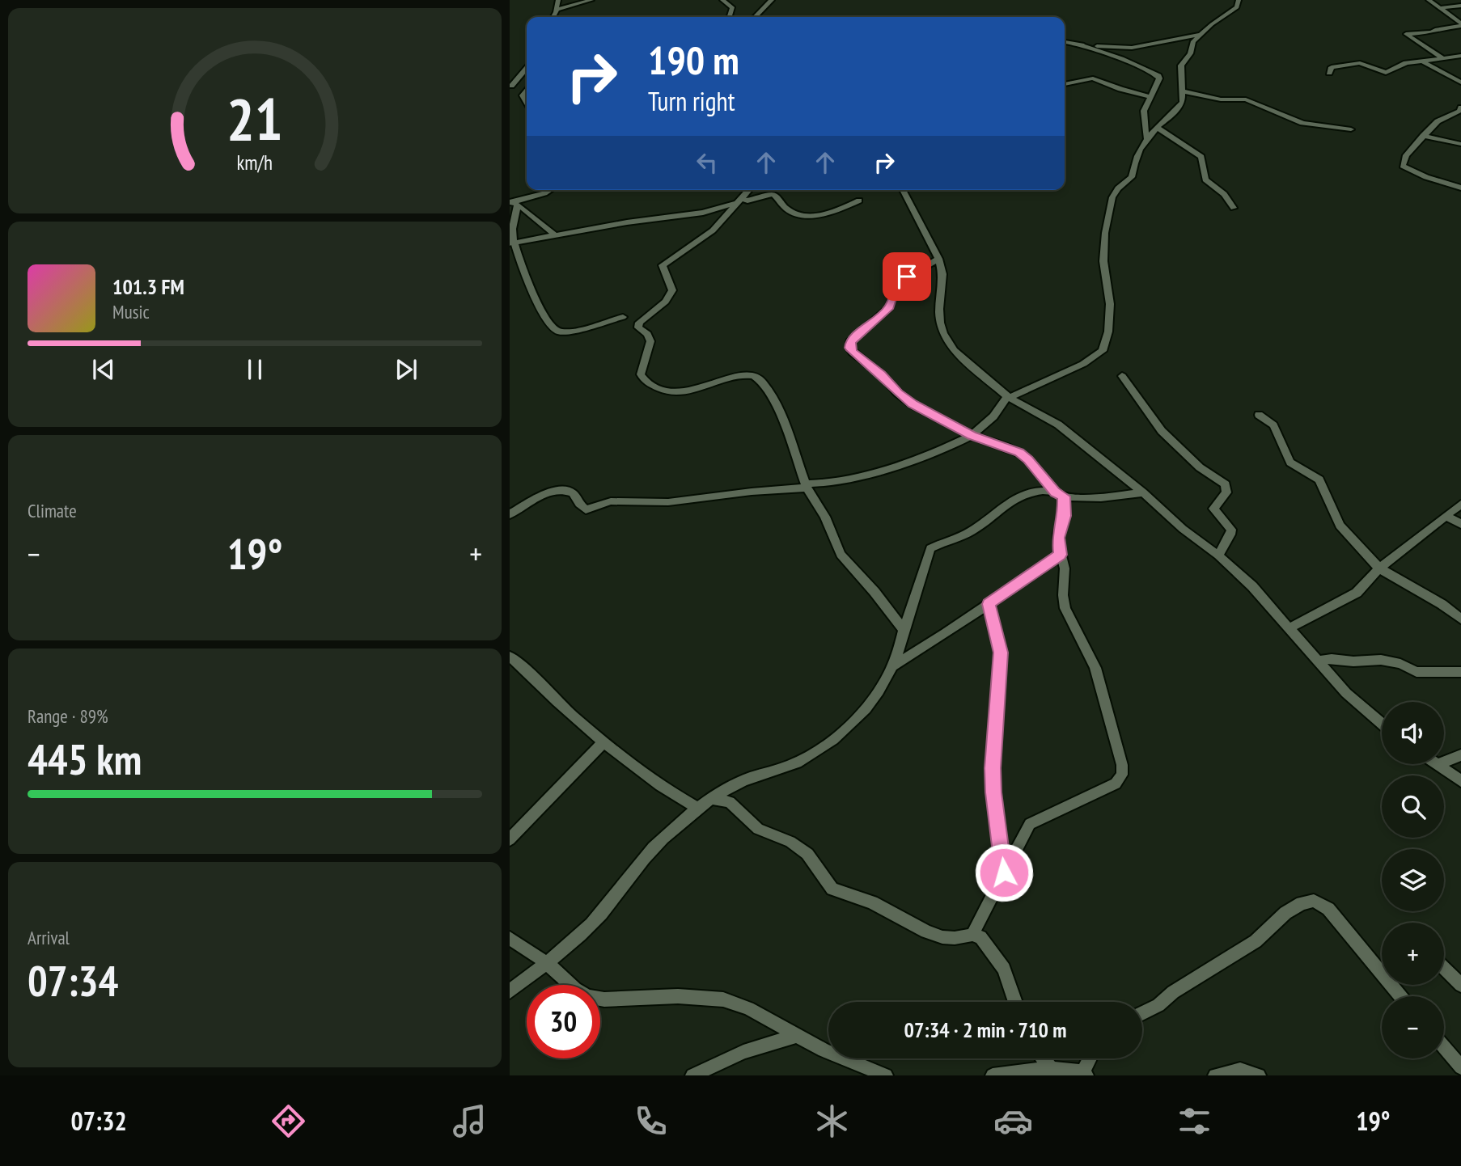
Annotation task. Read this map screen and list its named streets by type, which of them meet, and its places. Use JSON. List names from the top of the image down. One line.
{"page":{"turn":["190 m","Turn right"],"song":["101.3 FM","Music"],"tile":["Climate",["Range · 89%","445 km"],["Arrival","07:34"]],"heat":["−","19°","+"],"map_buttons":["+","−"],"limit":"30","trip":"07:34 · 2 min · 710 m","tabs":["07:32","19°"],"gauge":["21","km/h"]}}
